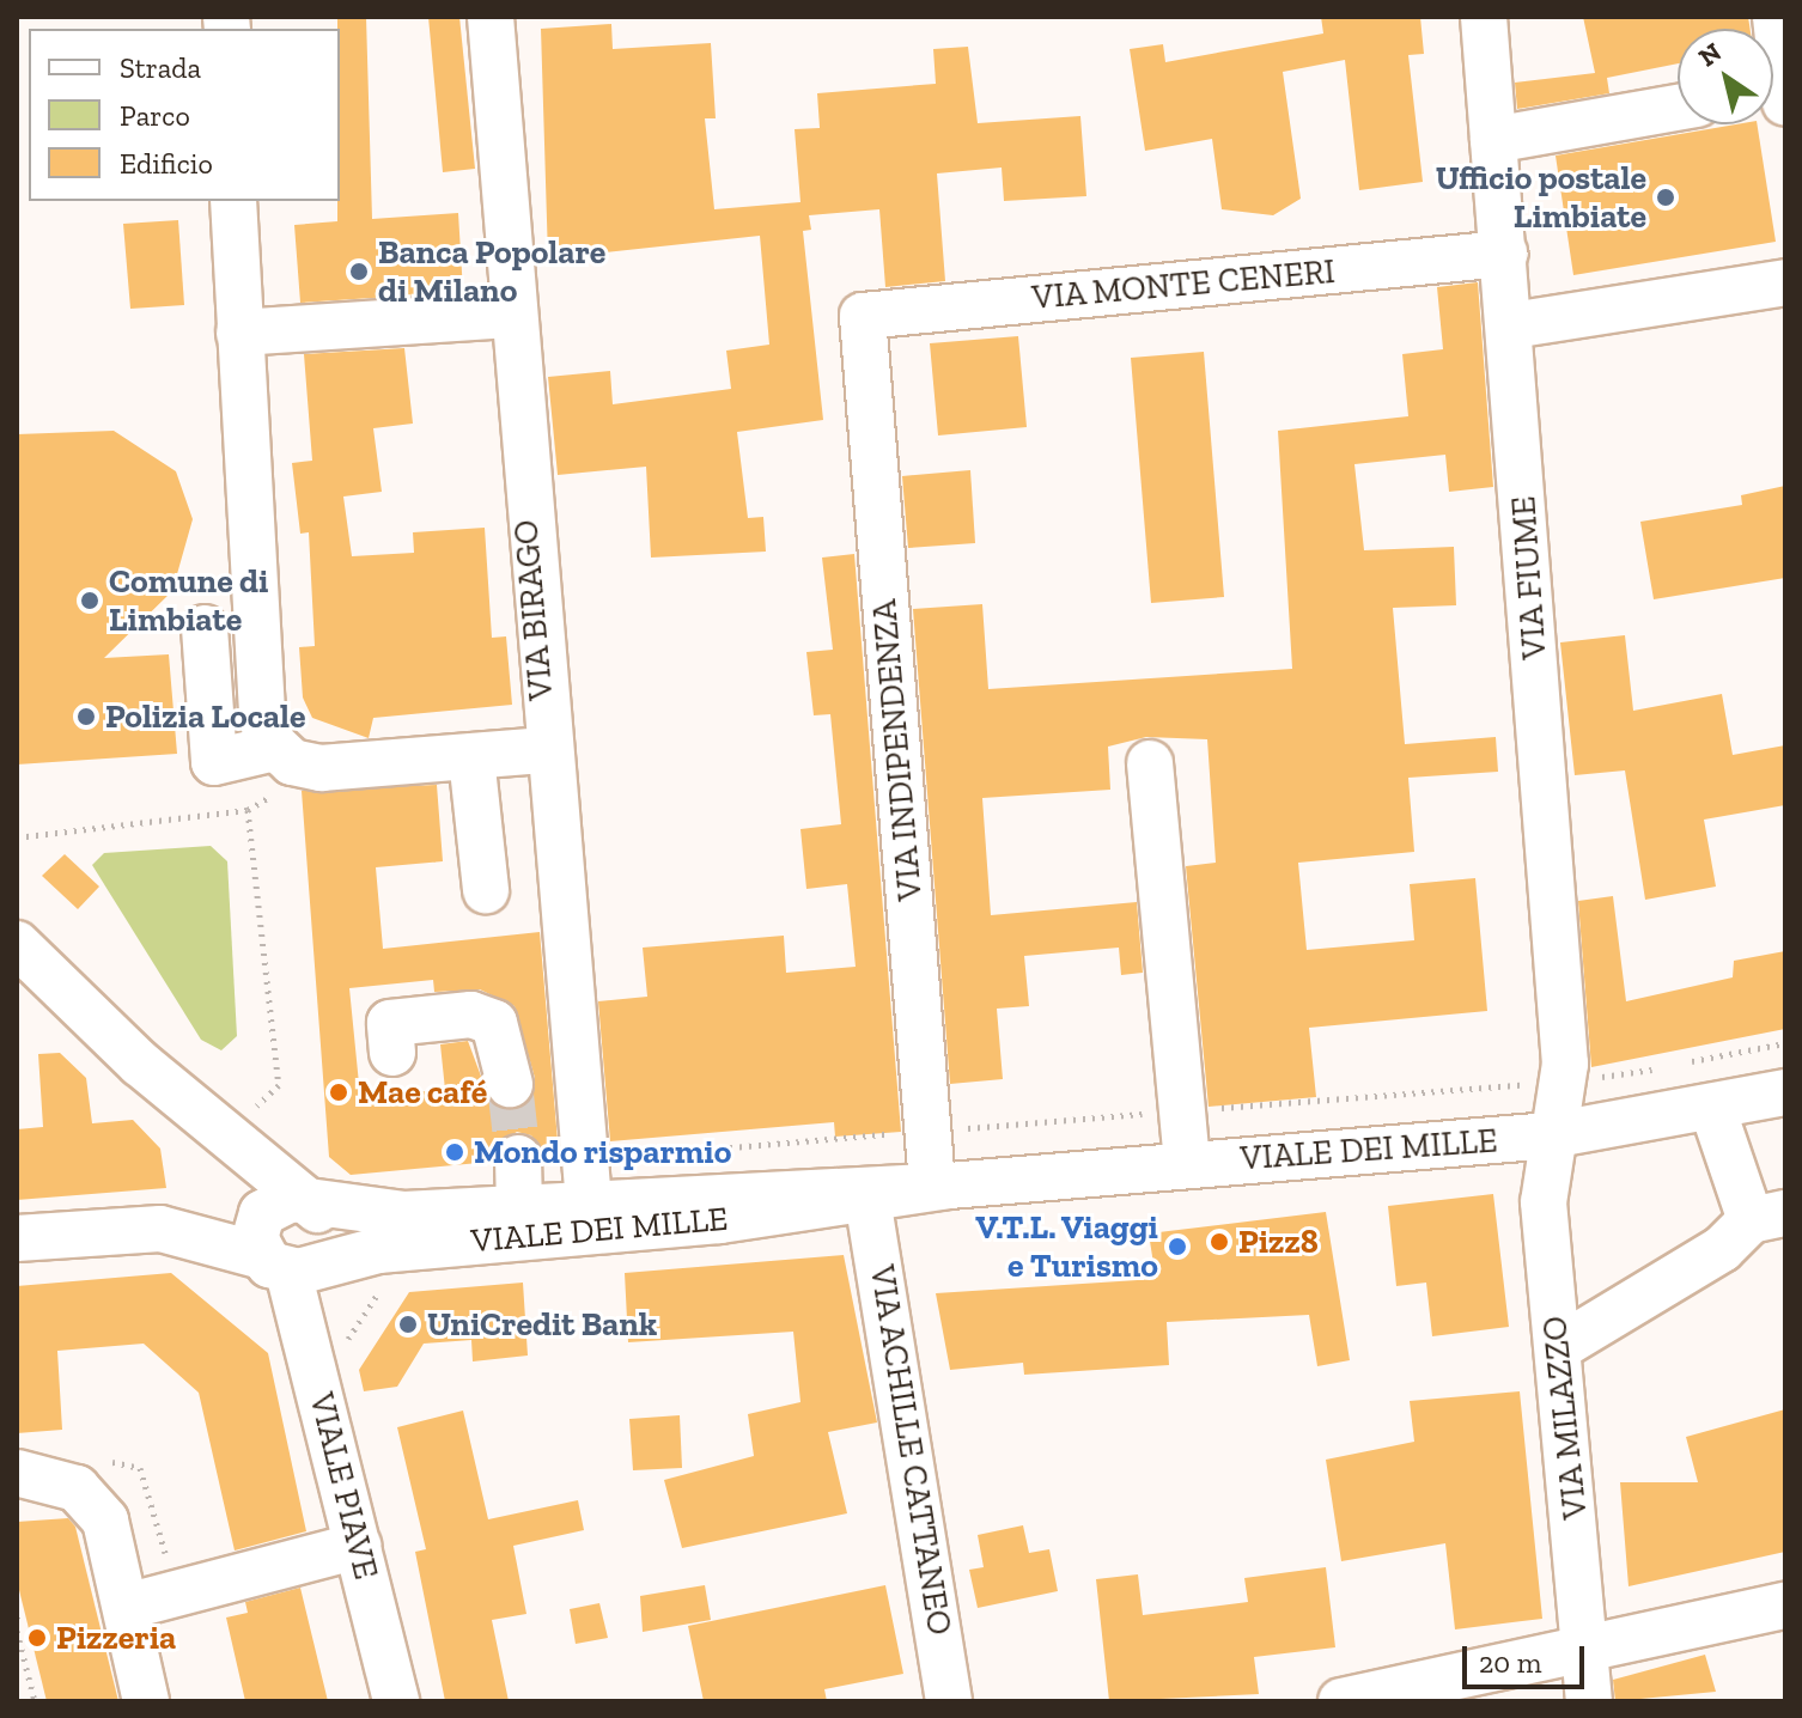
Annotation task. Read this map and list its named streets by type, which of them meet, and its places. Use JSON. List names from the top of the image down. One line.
{"streets":{"street":["VIA MONTE CENERI","VIA FIUME","VIA BIRAGO","VIA INDIPENDENZA","VIALE DEI MILLE","VIA MILAZZO","VIA ACHILLE CATTANEO","VIALE PIAVE"]},"crossings":[["VIA MONTE CENERI","VIA FIUME"],["VIA MONTE CENERI","VIA INDIPENDENZA"],["VIA FIUME","VIALE DEI MILLE"],["VIA FIUME","VIA MILAZZO"],["VIA BIRAGO","VIALE DEI MILLE"],["VIA INDIPENDENZA","VIALE DEI MILLE"],["VIALE DEI MILLE","VIA MILAZZO"],["VIALE DEI MILLE","VIA ACHILLE CATTANEO"],["VIALE DEI MILLE","VIALE PIAVE"]],"places":["Ufficio postale Limbiate","Banca Popolare di Milano","Comune di Limbiate","Polizia Locale","Mae café","Mondo risparmio","Pizz8","V.T.L. Viaggi e Turismo","UniCredit Bank","Pizzeria"],"legend":["Strada","Parco","Edificio"],"scale_bar":"20 m","north":"top left"}
